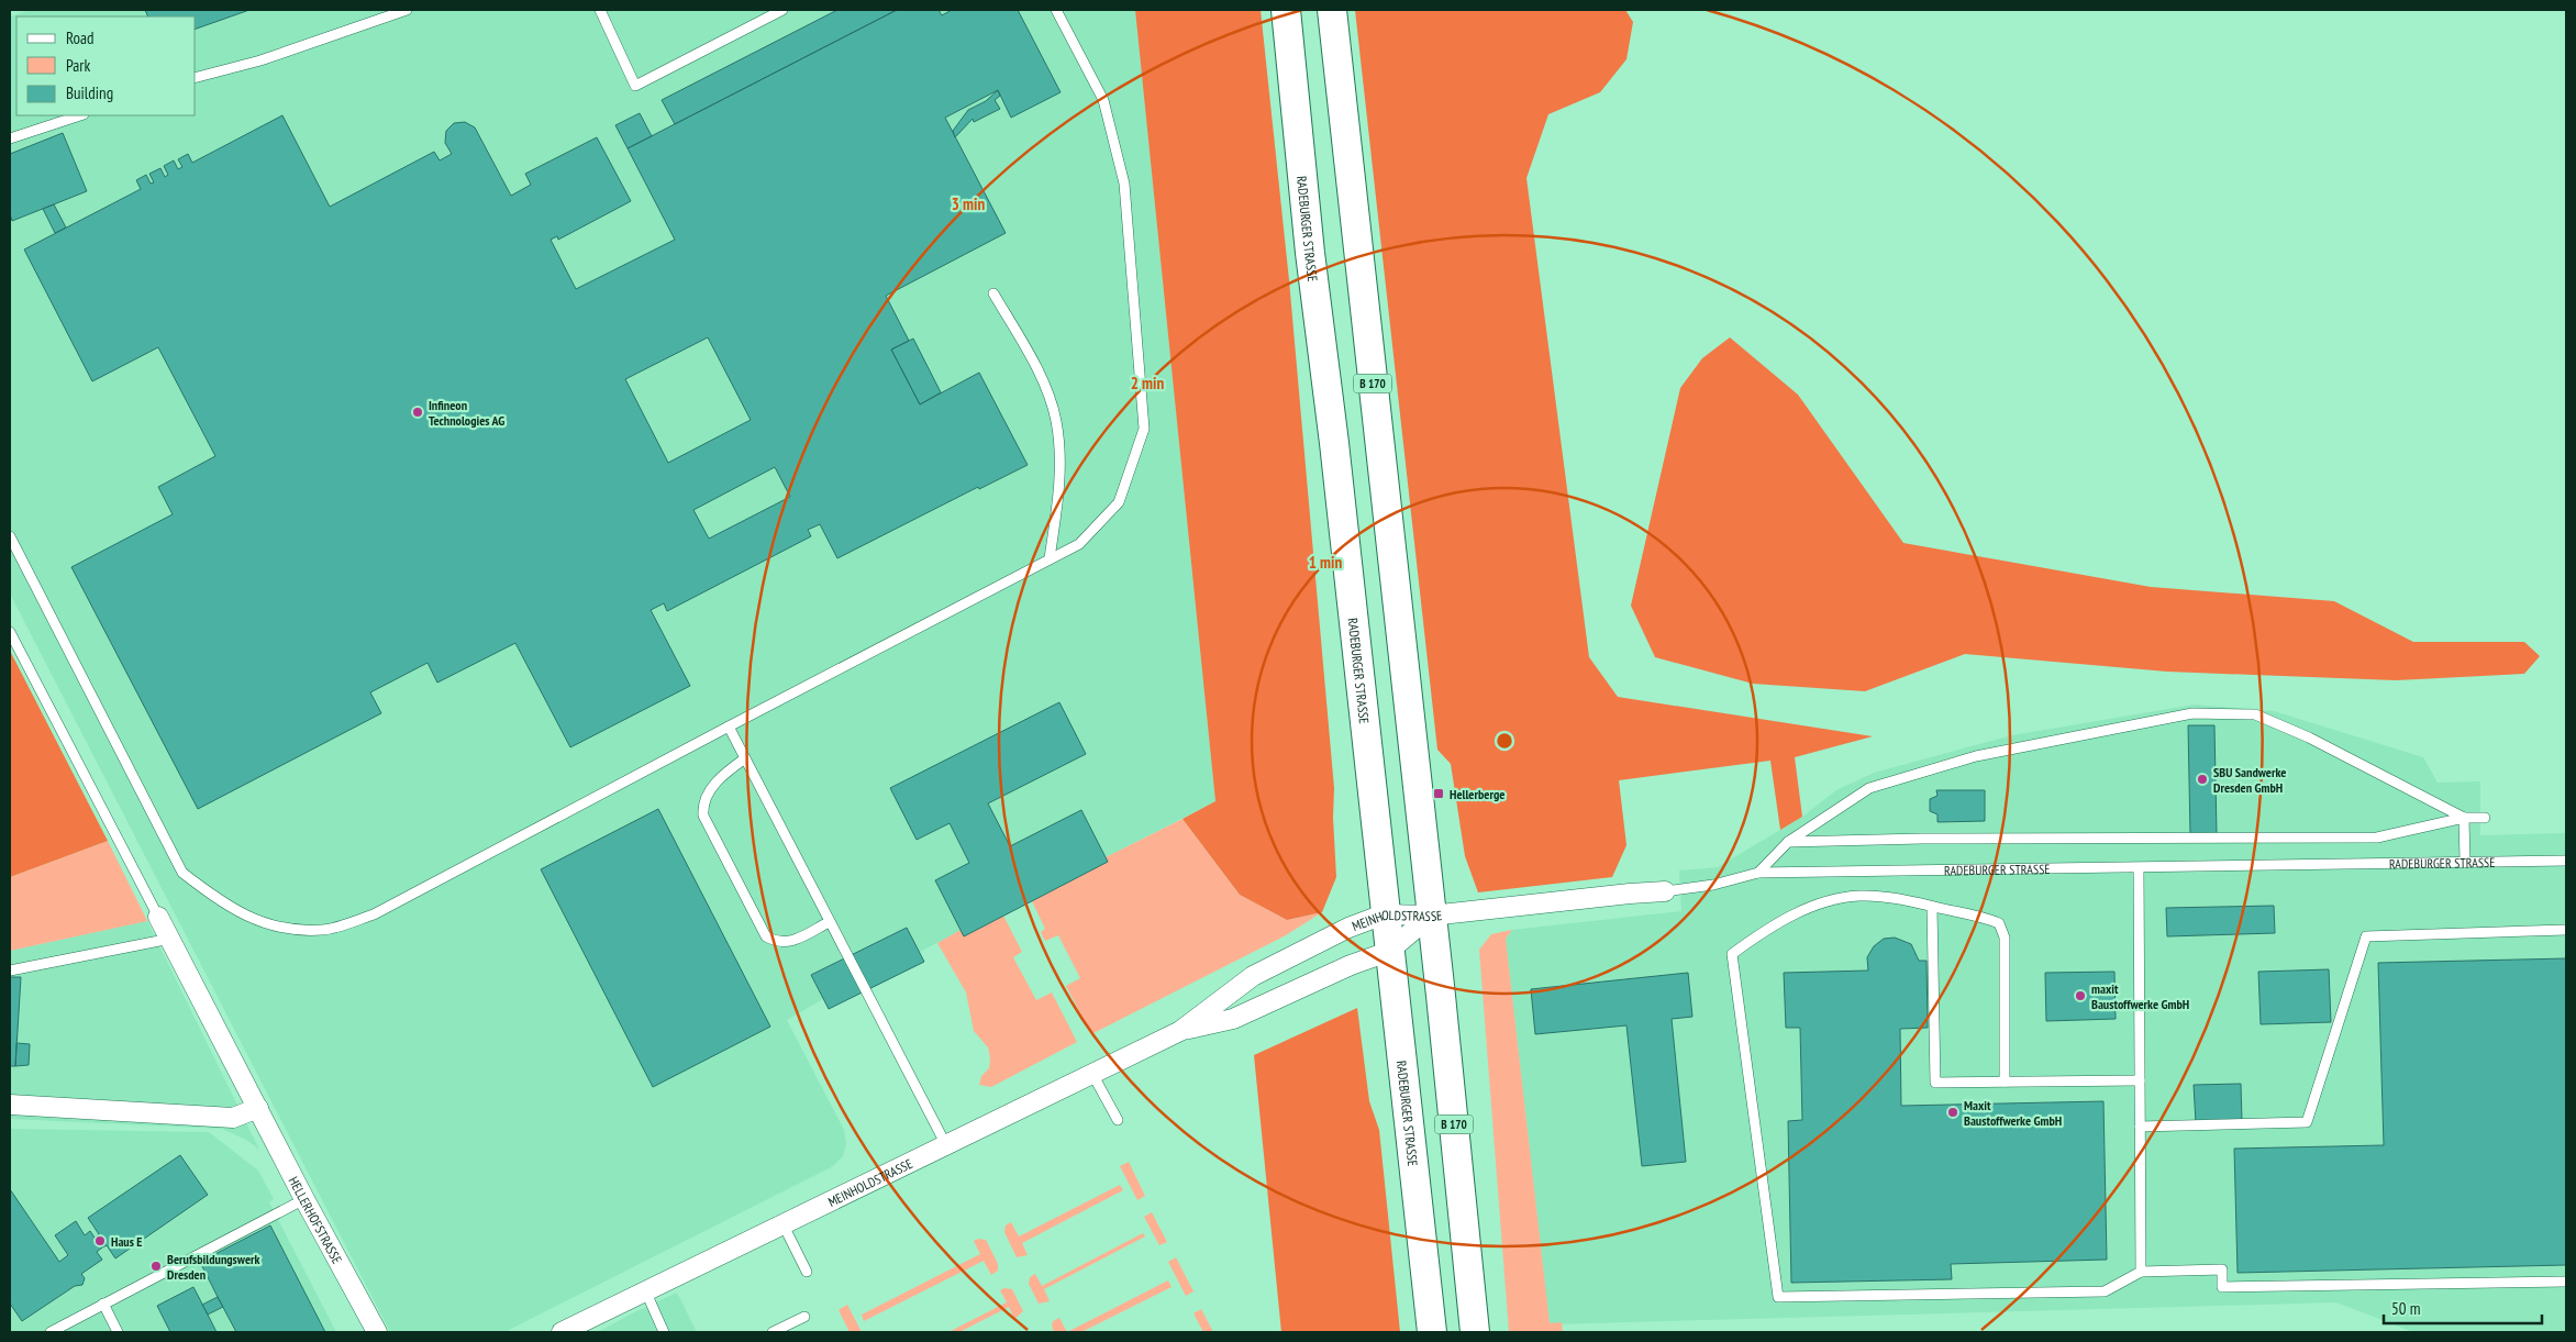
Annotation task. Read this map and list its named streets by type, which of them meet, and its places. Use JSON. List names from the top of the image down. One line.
{"streets":{"main road":["RADEBURGER STRASSE","B 170"],"street":["MEINHOLDSTRASSE","HELLERHOFSTRASSE"]},"crossings":[["RADEBURGER STRASSE","B 170"],["RADEBURGER STRASSE","MEINHOLDSTRASSE"],["B 170","MEINHOLDSTRASSE"]],"places":{"other":["Infineon Technologies AG","SBU Sandwerke Dresden GmbH","maxit Baustoffwerke GmbH","Maxit Baustoffwerke GmbH","Haus E","Berufsbildungswerk Dresden"],"transit":["Hellerberge"]},"legend":["Road","Park","Building"],"scale_bar":"50 m","rings":["3 min","2 min","1 min"]}
